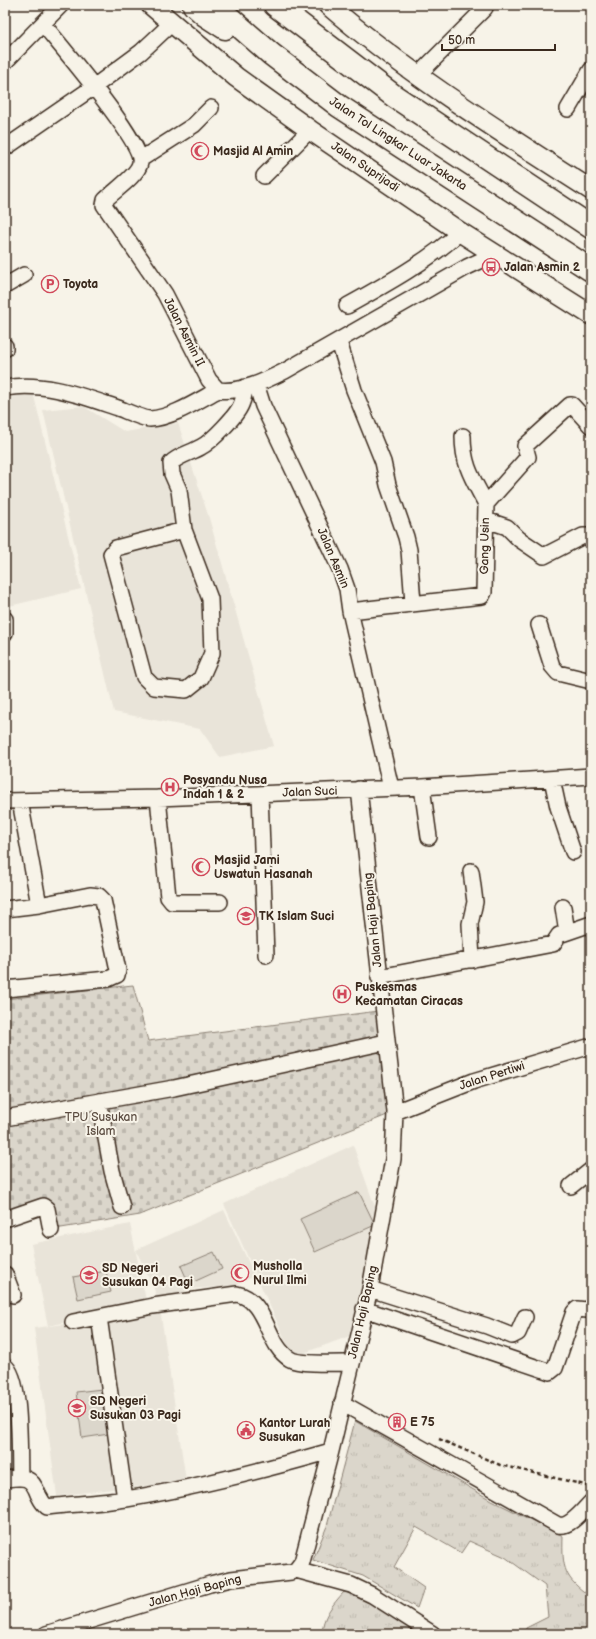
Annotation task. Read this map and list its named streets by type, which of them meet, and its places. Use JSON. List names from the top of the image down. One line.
{"streets":{"highway":["Jalan Tol Lingkar Luar Jakarta"],"main road":["Jalan Suprijadi"],"street":["Jalan Asmin II","Gang Usin","Jalan Asmin","Jalan Suci","Jalan Haji Baping","Jalan Pertiwi"]},"crossings":[["Gang Usin","Jalan Asmin"],["Jalan Asmin","Jalan Suci"],["Jalan Suci","Jalan Haji Baping"],["Jalan Haji Baping","Jalan Pertiwi"]],"parks":["TPU Susukan Islam"],"places":{"mosque":["Masjid Al Amin","Masjid Jami Uswatun Hasanah","Musholla Nurul Ilmi"],"bus stop":["Jalan Asmin 2"],"parking":["Toyota"],"hospital":["Posyandu Nusa Indah 1 & 2","Puskesmas Kecamatan Ciracas"],"school or university":["TK Islam Suci","SD Negeri Susukan 04 Pagi","SD Negeri Susukan 03 Pagi"],"building":["E 75"],"public building":["Kantor Lurah Susukan"]},"scale_bar":"50 m"}
